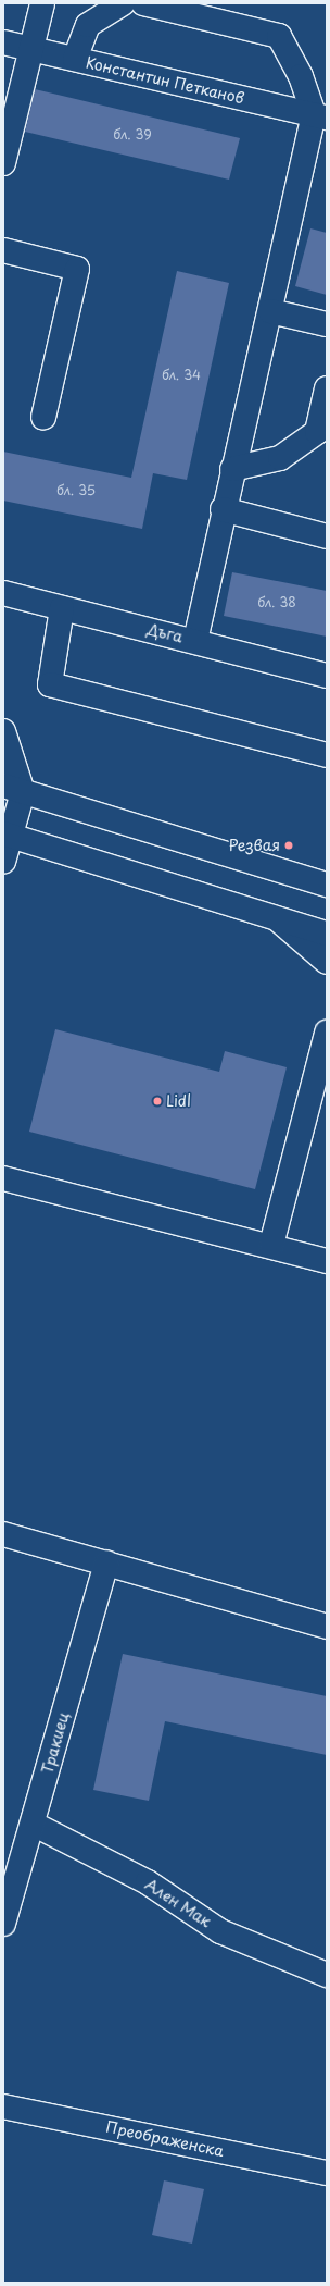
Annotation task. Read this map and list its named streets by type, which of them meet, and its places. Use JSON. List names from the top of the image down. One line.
{"streets":{"street":["Константин Петканов","Дъга","Тракиец","Ален Мак","Преображенска"]},"crossings":[["Тракиец","Ален Мак"]],"places":["Резвая","Lidl"],"house_numbers":["бл. 39","бл. 34","бл. 35","бл. 38"]}
